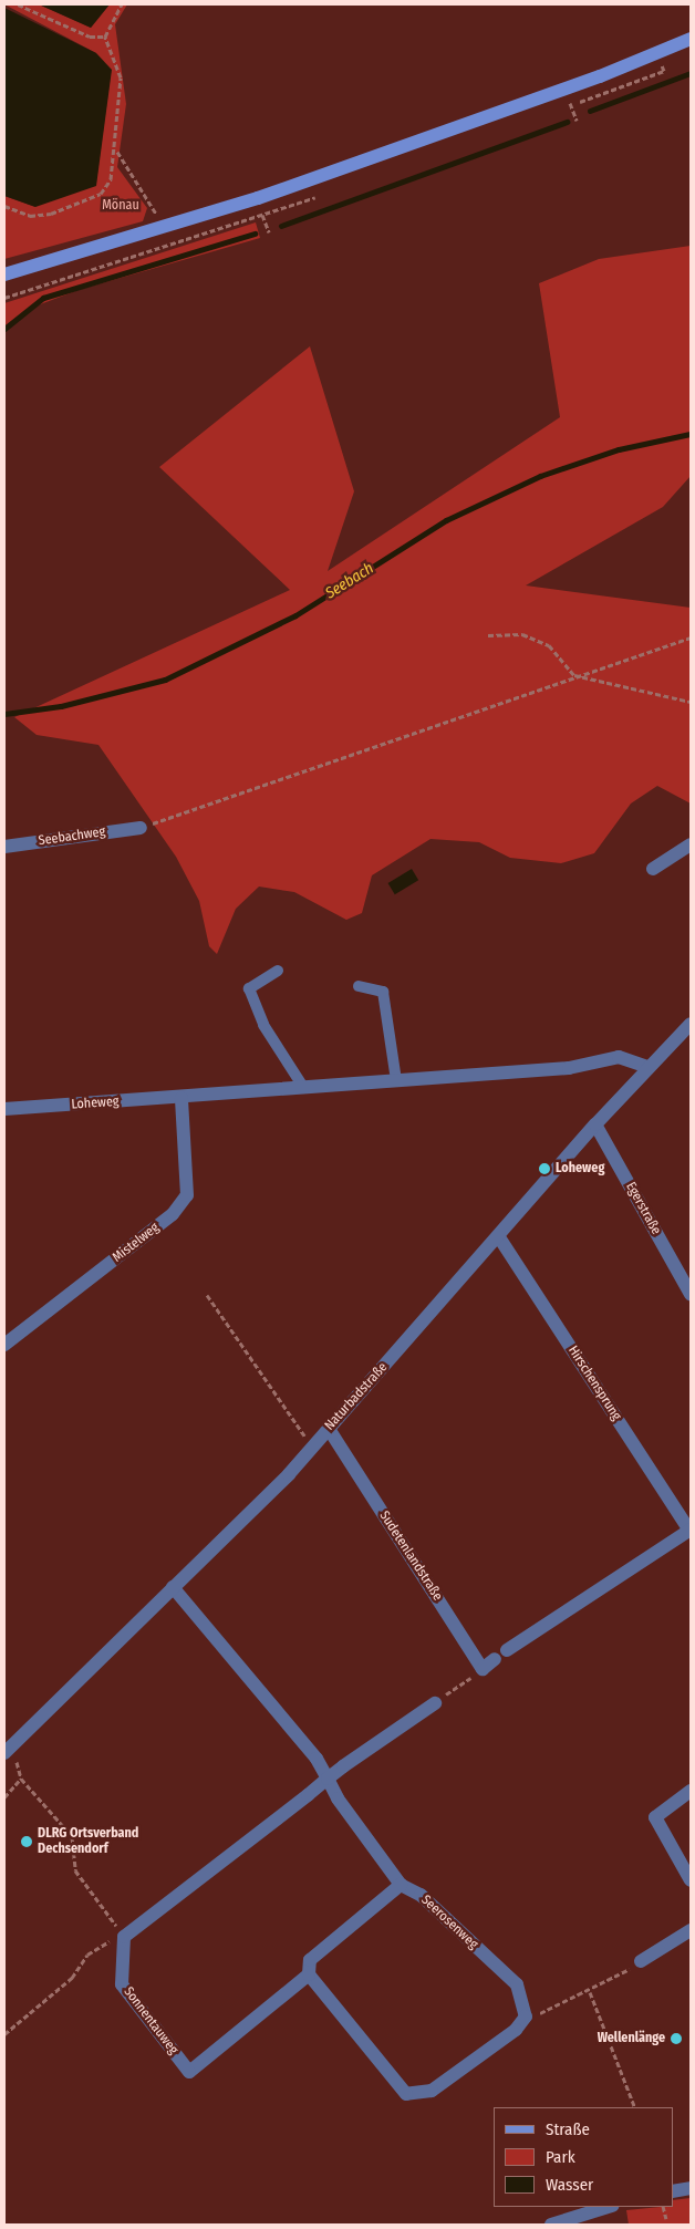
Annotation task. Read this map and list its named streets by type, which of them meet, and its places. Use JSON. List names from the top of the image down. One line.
{"streets":{"street":["Seebachweg","Loheweg","Egerstraße","Mistelweg","Hirschensprung","Naturbadstraße","Sudetenlandstraße","Seerosenweg","Sonnentauweg"]},"crossings":[["Loheweg","Mistelweg"],["Loheweg","Naturbadstraße"],["Egerstraße","Naturbadstraße"],["Hirschensprung","Naturbadstraße"],["Naturbadstraße","Sudetenlandstraße"],["Naturbadstraße","Seerosenweg"],["Seerosenweg","Sonnentauweg"]],"water":["Seebach"],"parks":["Mönau"],"places":["Loheweg","DLRG Ortsverband Dechsendorf","Wellenlänge"],"legend":["Straße","Park","Wasser"]}
